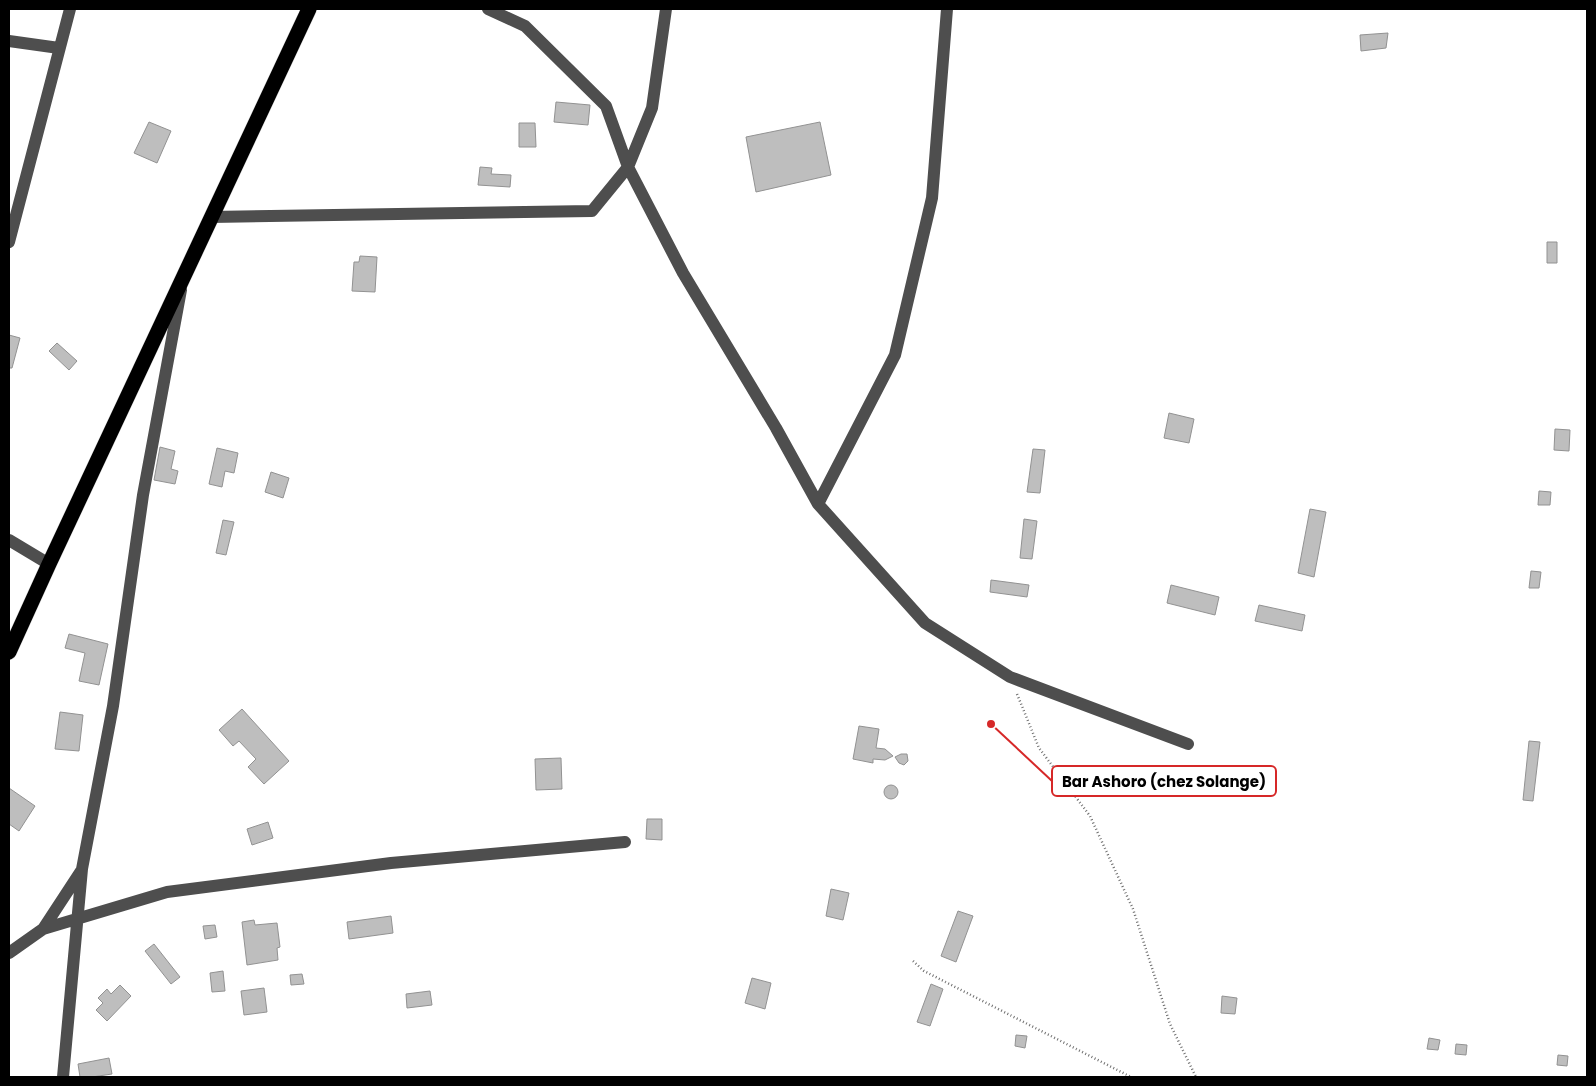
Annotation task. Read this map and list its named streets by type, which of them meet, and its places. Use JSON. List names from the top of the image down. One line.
{"places":["Bar Ashoro (chez Solange)"]}
